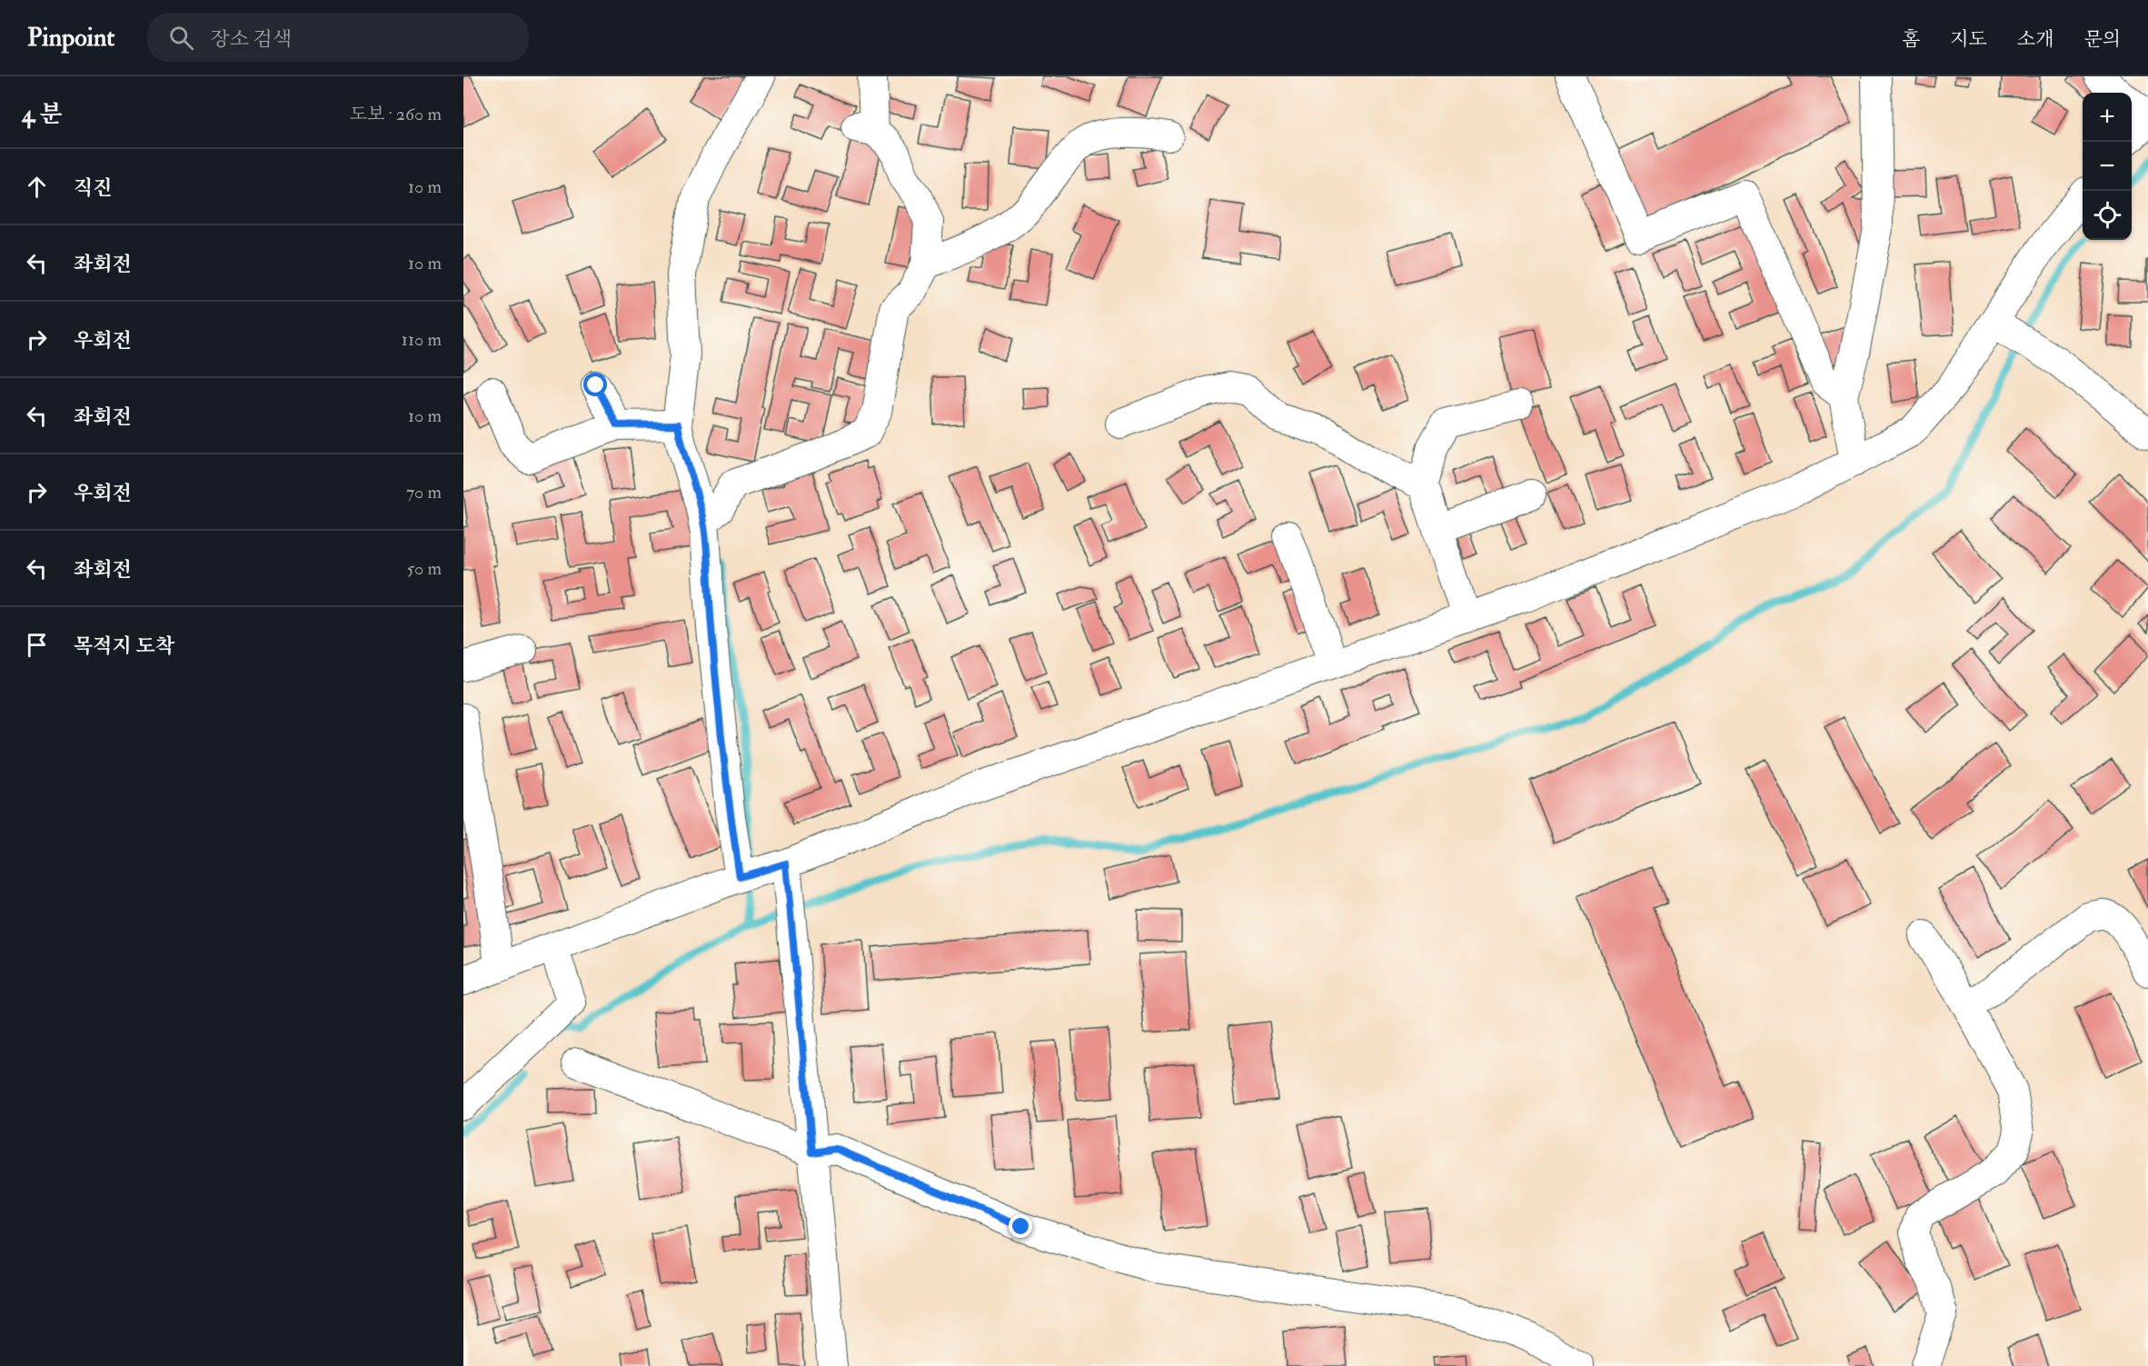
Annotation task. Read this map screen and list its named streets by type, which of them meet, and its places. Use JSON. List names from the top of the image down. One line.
{"page":{"header":"Pinpoint","search":"장소 검색","nav":["홈","지도","소개","문의"],"heading":["4 분","도보 · 260 m"],"map_buttons":["+","−"],"list":[["직진","10 m"],["좌회전","10 m"],["우회전","110 m"],["좌회전","10 m"],["우회전","70 m"],["좌회전","50 m"],"목적지 도착"]}}
